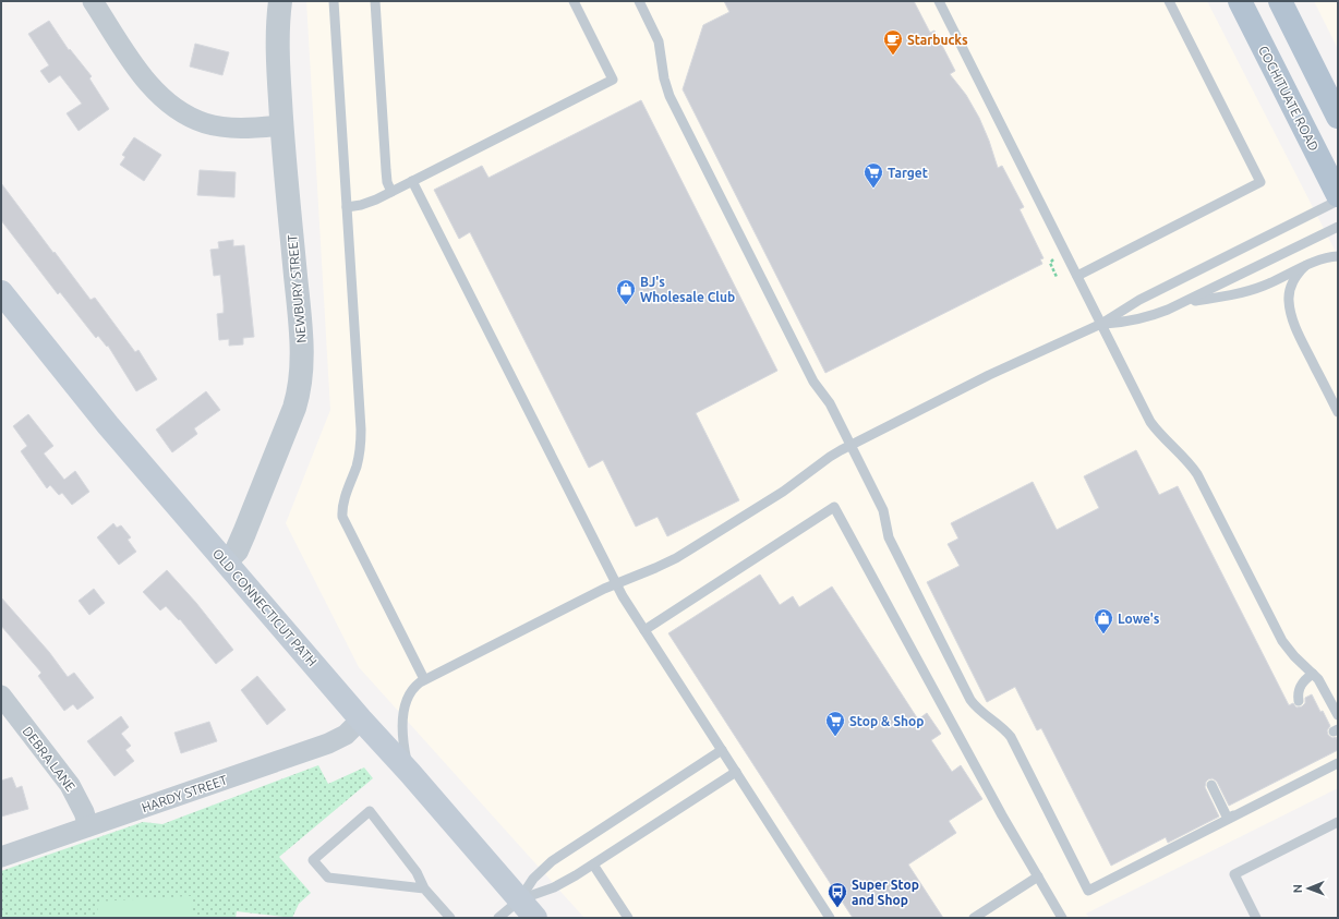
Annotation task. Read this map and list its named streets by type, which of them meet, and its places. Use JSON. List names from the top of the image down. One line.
{"streets":{"main road":["COCHITUATE ROAD","OLD CONNECTICUT PATH"],"street":["NEWBURY STREET","DEBRA LANE","HARDY STREET"]},"crossings":[["NEWBURY STREET","OLD CONNECTICUT PATH"],["OLD CONNECTICUT PATH","HARDY STREET"],["DEBRA LANE","HARDY STREET"]],"places":{"cafe":["Starbucks"],"supermarket":["Target","Stop & Shop"],"shop":["BJ's Wholesale Club","Lowe's"],"bus stop":["Super Stop and Shop"]},"north":"left"}
